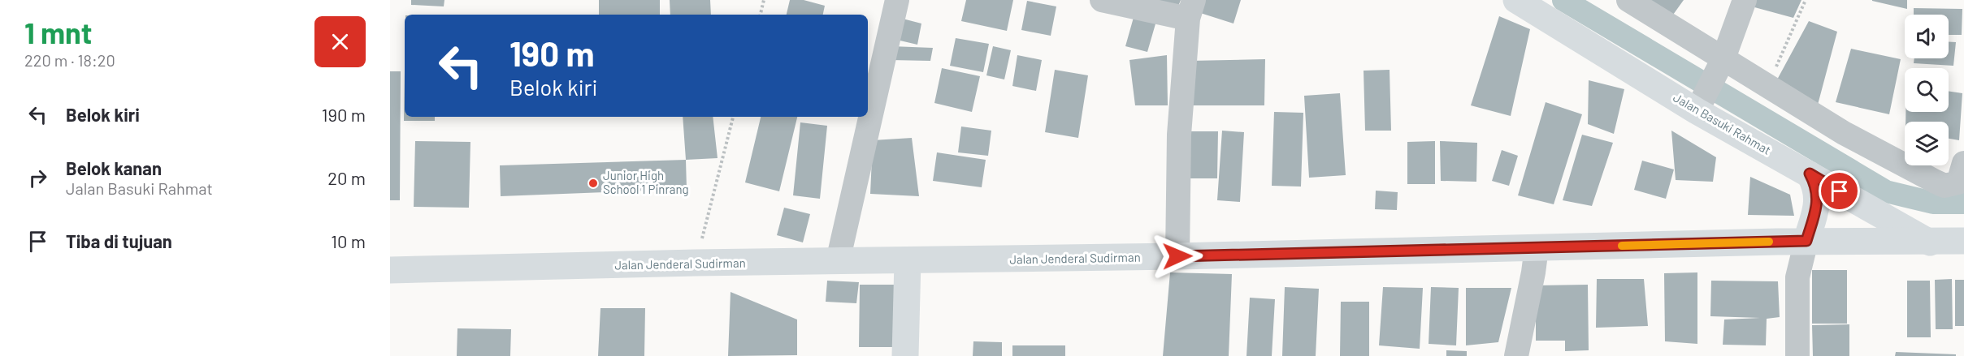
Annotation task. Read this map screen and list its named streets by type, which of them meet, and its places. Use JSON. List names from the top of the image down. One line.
{"streets":{"main road":["Jalan Basuki Rahmat","Jalan Jenderal Sudirman"]},"crossings":[["Jalan Basuki Rahmat","Jalan Jenderal Sudirman"]],"places":["Junior High School 1 Pinrang"],"page":{"heading":["1 mnt","220 m · 18:20"],"turn":["190 m","Belok kiri"],"list":[{"name":"Belok kiri","value":"190 m"},{"name":"Belok kanan","note":"Jalan Basuki Rahmat","value":"20 m"},{"name":"Tiba di tujuan","value":"10 m"}]}}
